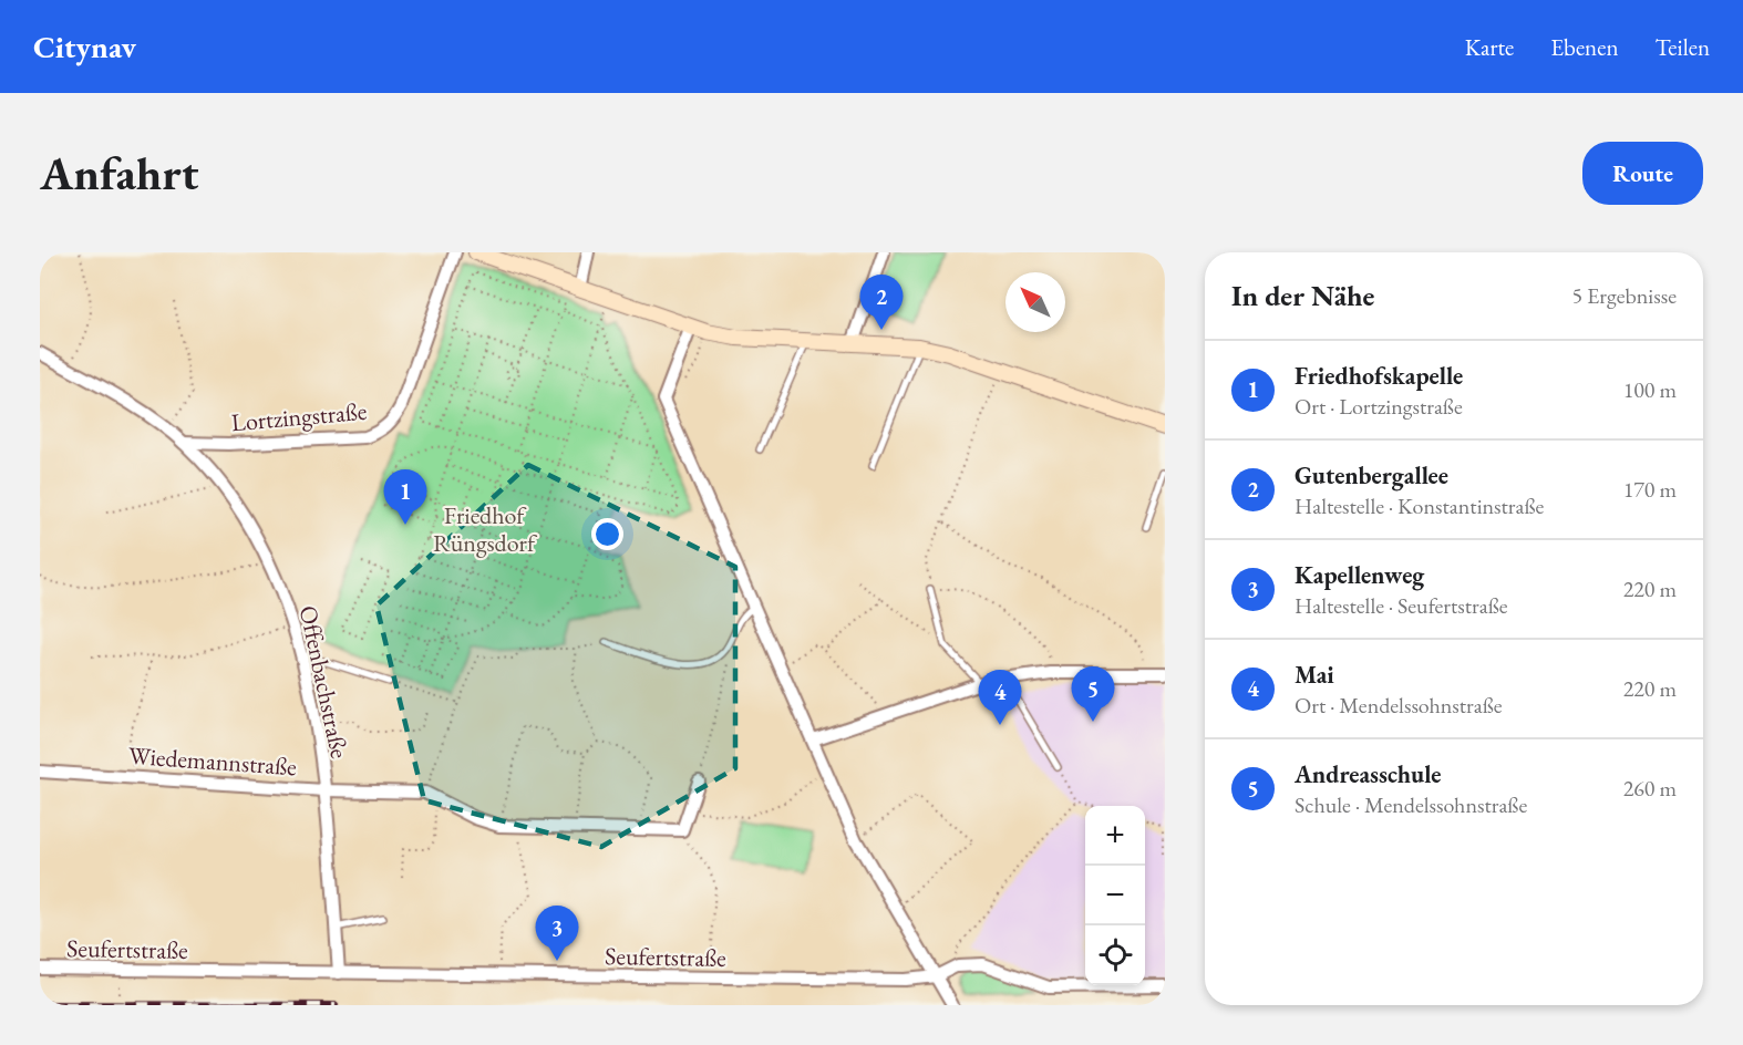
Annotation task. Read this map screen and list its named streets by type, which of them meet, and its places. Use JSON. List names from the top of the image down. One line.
{"streets":{"street":["Lortzingstraße","Offenbachstraße","Wiedemannstraße","Seufertstraße"]},"crossings":[["Lortzingstraße","Offenbachstraße"],["Offenbachstraße","Wiedemannstraße"],["Offenbachstraße","Seufertstraße"]],"parks":["Friedhof Rüngsdorf"],"north":"top left","page":{"header":"Citynav","nav":["Karte","Ebenen","Teilen"],"buttons":"Route","title":"Anfahrt","heading":["In der Nähe","5 Ergebnisse"],"pins":["2","1","5","4","3"],"list":[{"mark":"1","name":"Friedhofskapelle","note":"Ort · Lortzingstraße","value":"100 m"},{"mark":"2","name":"Gutenbergallee","note":"Haltestelle · Konstantinstraße","value":"170 m"},{"mark":"3","name":"Kapellenweg","note":"Haltestelle · Seufertstraße","value":"220 m"},{"mark":"4","name":"Mai","note":"Ort · Mendelssohnstraße","value":"220 m"},{"mark":"5","name":"Andreasschule","note":"Schule · Mendelssohnstraße","value":"260 m"}],"map_buttons":["+","−"]}}
